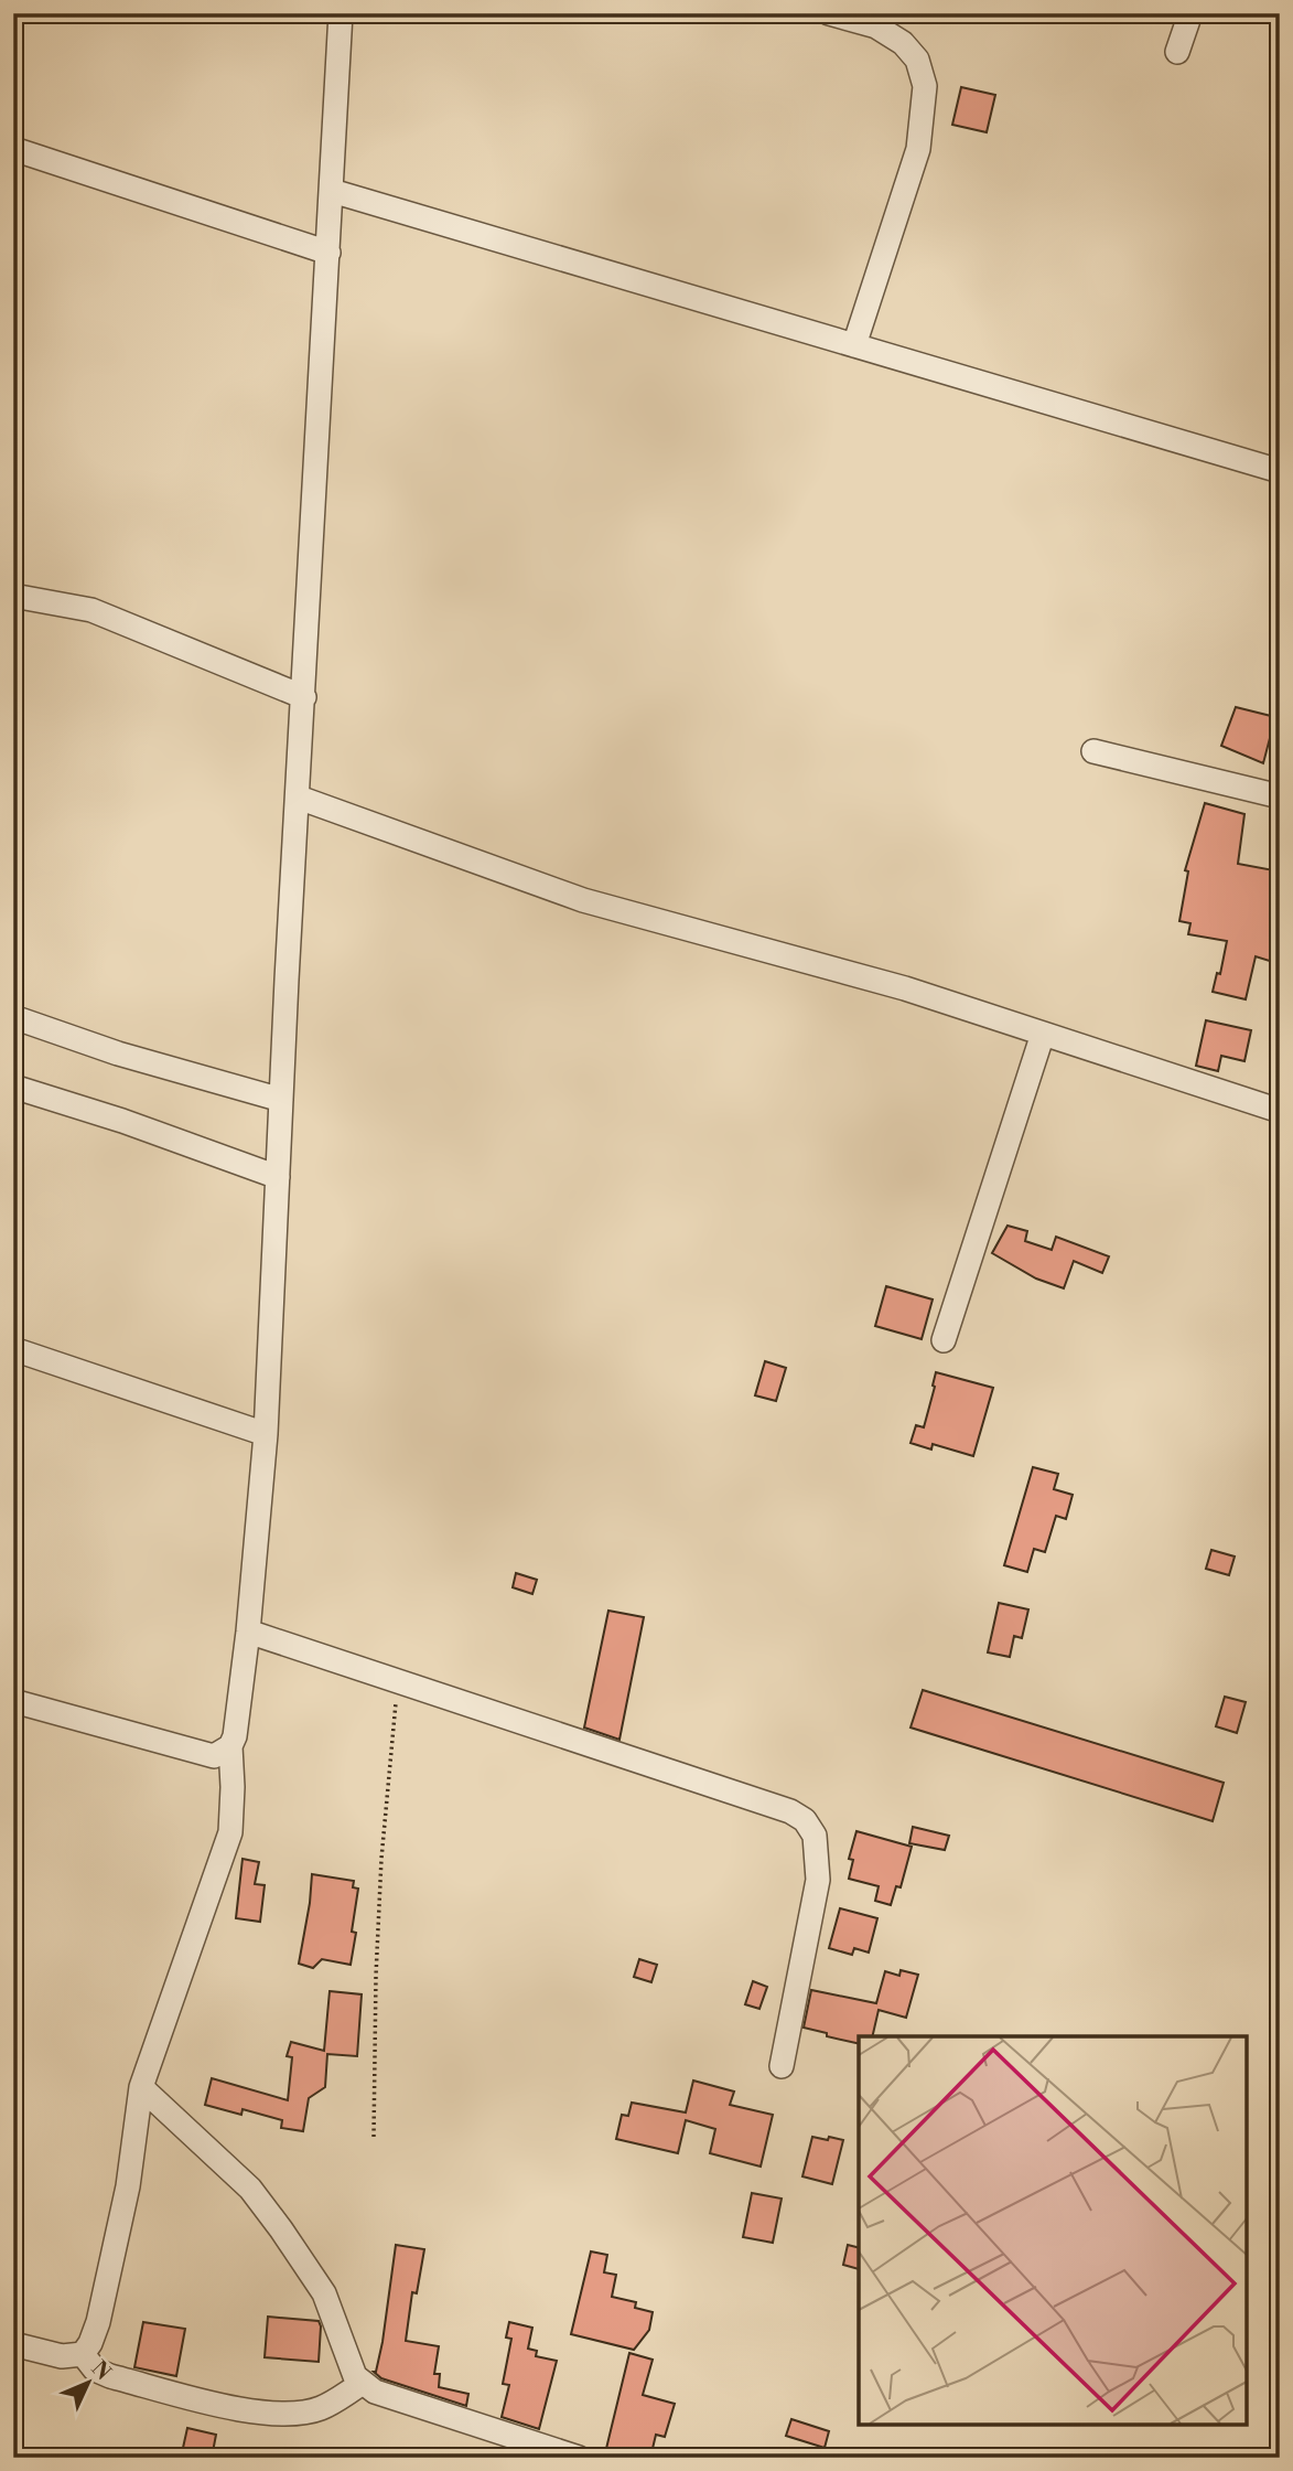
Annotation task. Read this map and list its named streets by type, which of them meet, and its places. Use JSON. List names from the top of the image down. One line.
{"north":"top right"}
